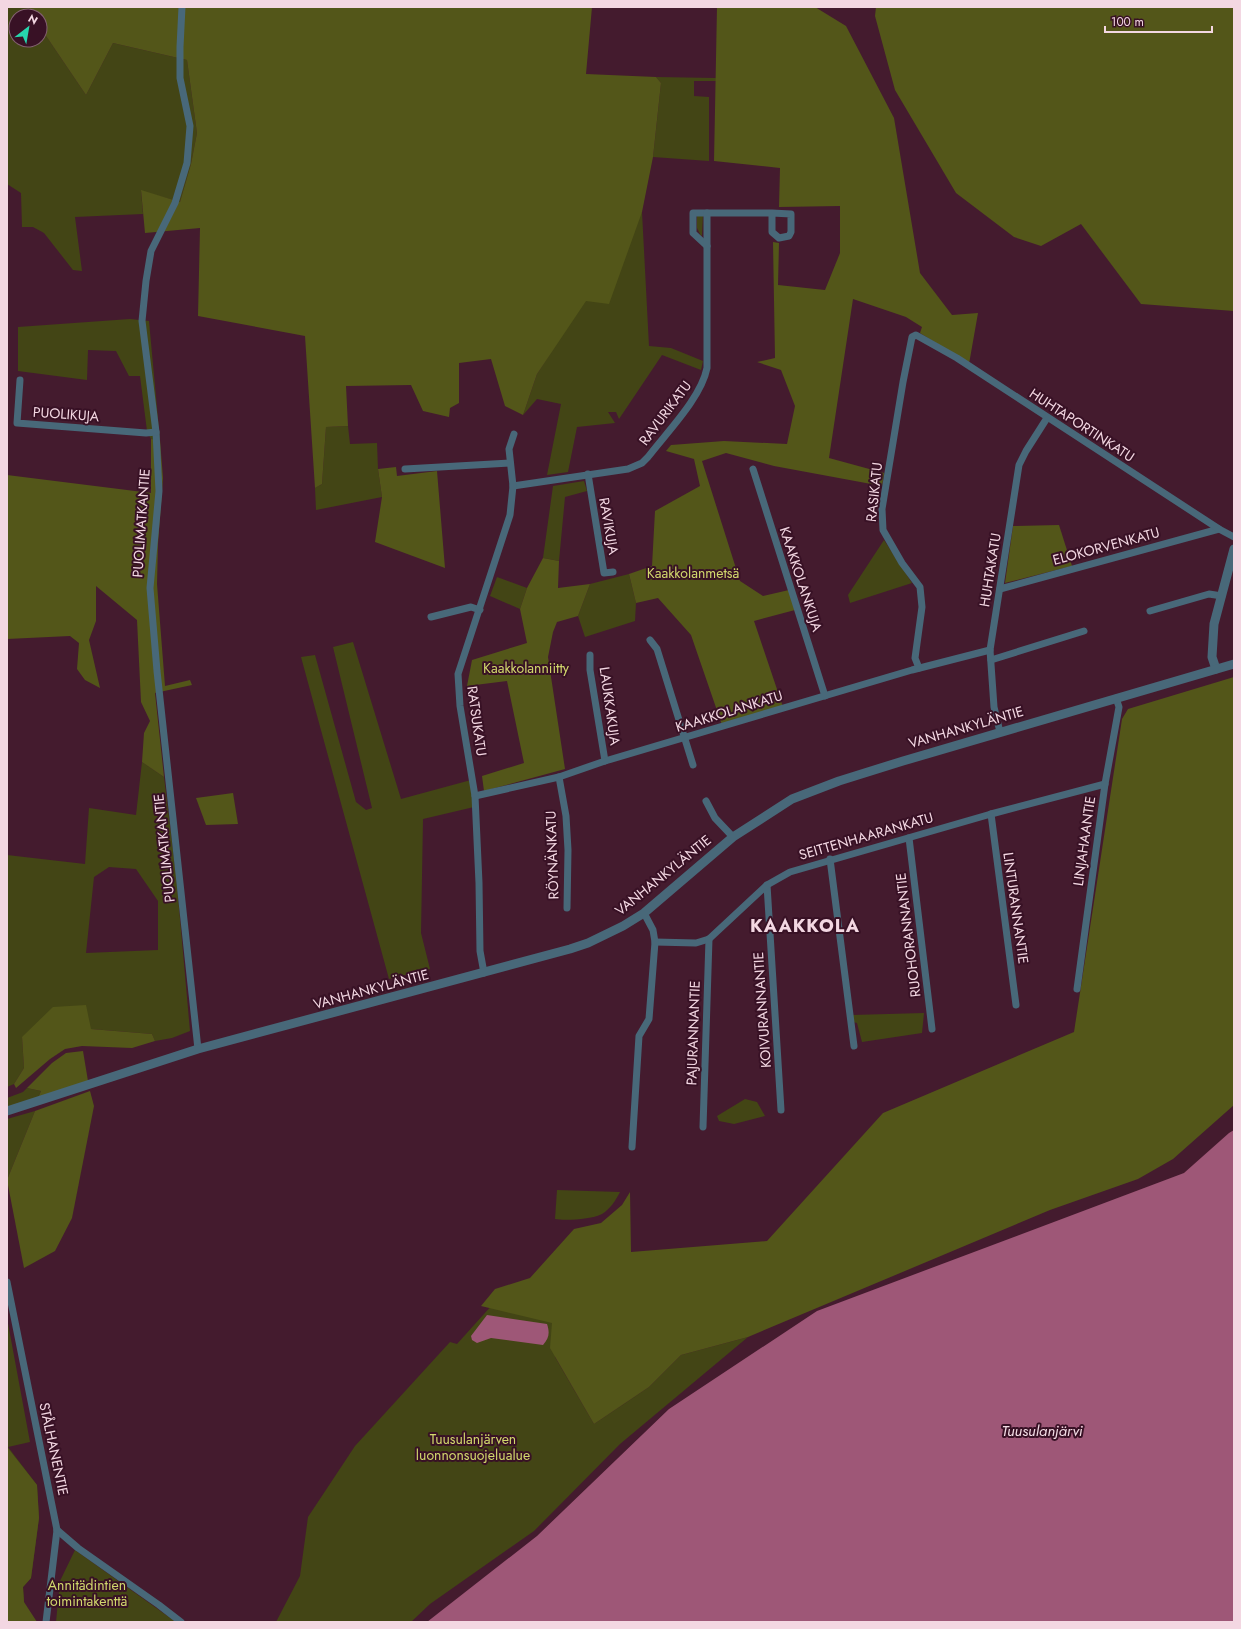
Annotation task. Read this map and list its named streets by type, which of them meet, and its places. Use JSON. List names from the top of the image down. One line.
{"streets":{"street":["RAVURIKATU","PUOLIKUJA","HUHTAPORTINKATU","RASIKATU","PUOLIMATKANTIE","RAVIKUJA","ELOKORVENKATU","HUHTAKATU","KAAKKOLANKUJA","LAUKKAKUJA","KAAKKOLANKATU","RATSUKATU","VANHANKYLÄNTIE","SEITTENHAARANKATU","LINJAHAANTIE","RÖYNÄNKATU","LINTURANNANTIE","RUOHORANNANTIE","KOIVURANNANTIE","PAJURANNANTIE","STÅLHANENTIE"]},"crossings":[["RAVURIKATU","RAVIKUJA"],["RAVURIKATU","RATSUKATU"],["PUOLIKUJA","PUOLIMATKANTIE"],["HUHTAPORTINKATU","RASIKATU"],["HUHTAPORTINKATU","ELOKORVENKATU"],["HUHTAPORTINKATU","HUHTAKATU"],["RASIKATU","KAAKKOLANKATU"],["PUOLIMATKANTIE","VANHANKYLÄNTIE"],["ELOKORVENKATU","HUHTAKATU"],["HUHTAKATU","KAAKKOLANKATU"],["HUHTAKATU","VANHANKYLÄNTIE"],["KAAKKOLANKUJA","KAAKKOLANKATU"],["LAUKKAKUJA","KAAKKOLANKATU"],["KAAKKOLANKATU","RATSUKATU"],["KAAKKOLANKATU","RÖYNÄNKATU"],["RATSUKATU","VANHANKYLÄNTIE"],["VANHANKYLÄNTIE","LINJAHAANTIE"],["SEITTENHAARANKATU","LINJAHAANTIE"],["SEITTENHAARANKATU","LINTURANNANTIE"],["SEITTENHAARANKATU","RUOHORANNANTIE"],["SEITTENHAARANKATU","KOIVURANNANTIE"],["SEITTENHAARANKATU","PAJURANNANTIE"]],"districts":["KAAKKOLA"],"water":["Tuusulanjärvi"],"parks":["Kaakkolanmetsä","Kaakkolanniitty","Tuusulanjärven luonnonsuojelualue","Annitädintien toimintakenttä"],"scale_bar":"100 m","north":"top right"}
